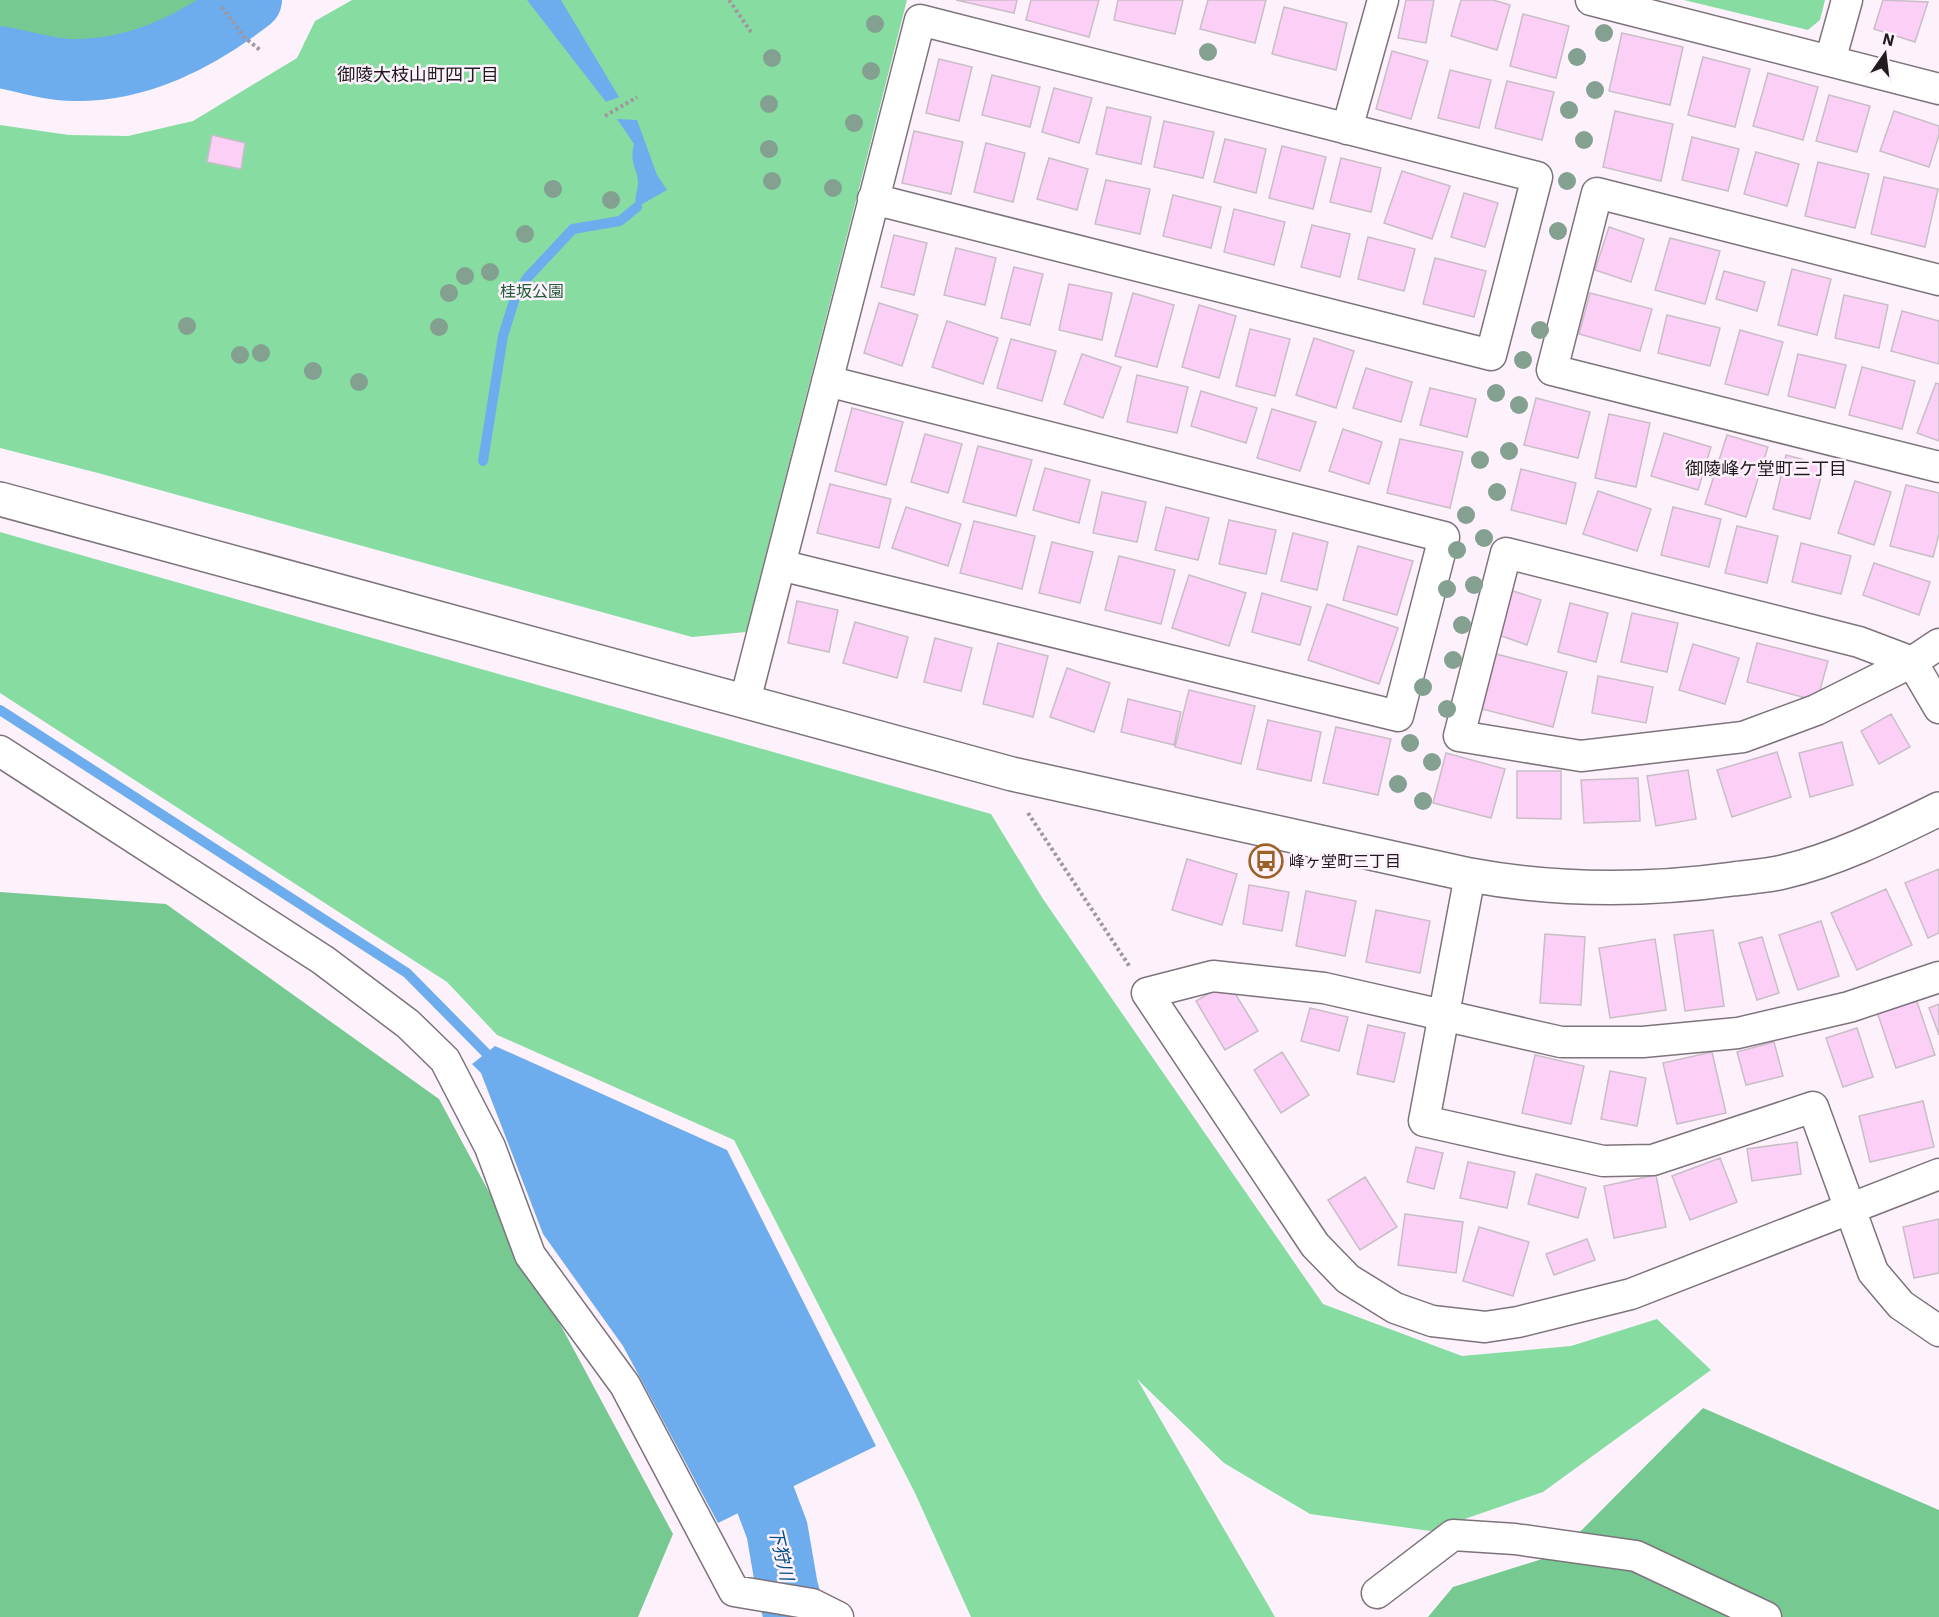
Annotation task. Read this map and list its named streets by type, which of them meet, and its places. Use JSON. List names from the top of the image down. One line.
{"districts":["御陵大枝山町四丁目","御陵峰ケ堂町三丁目"],"water":["下狩川"],"parks":["桂坂公園"],"places":{"bus stop":["峰ヶ堂町三丁目"]},"north":"top"}
